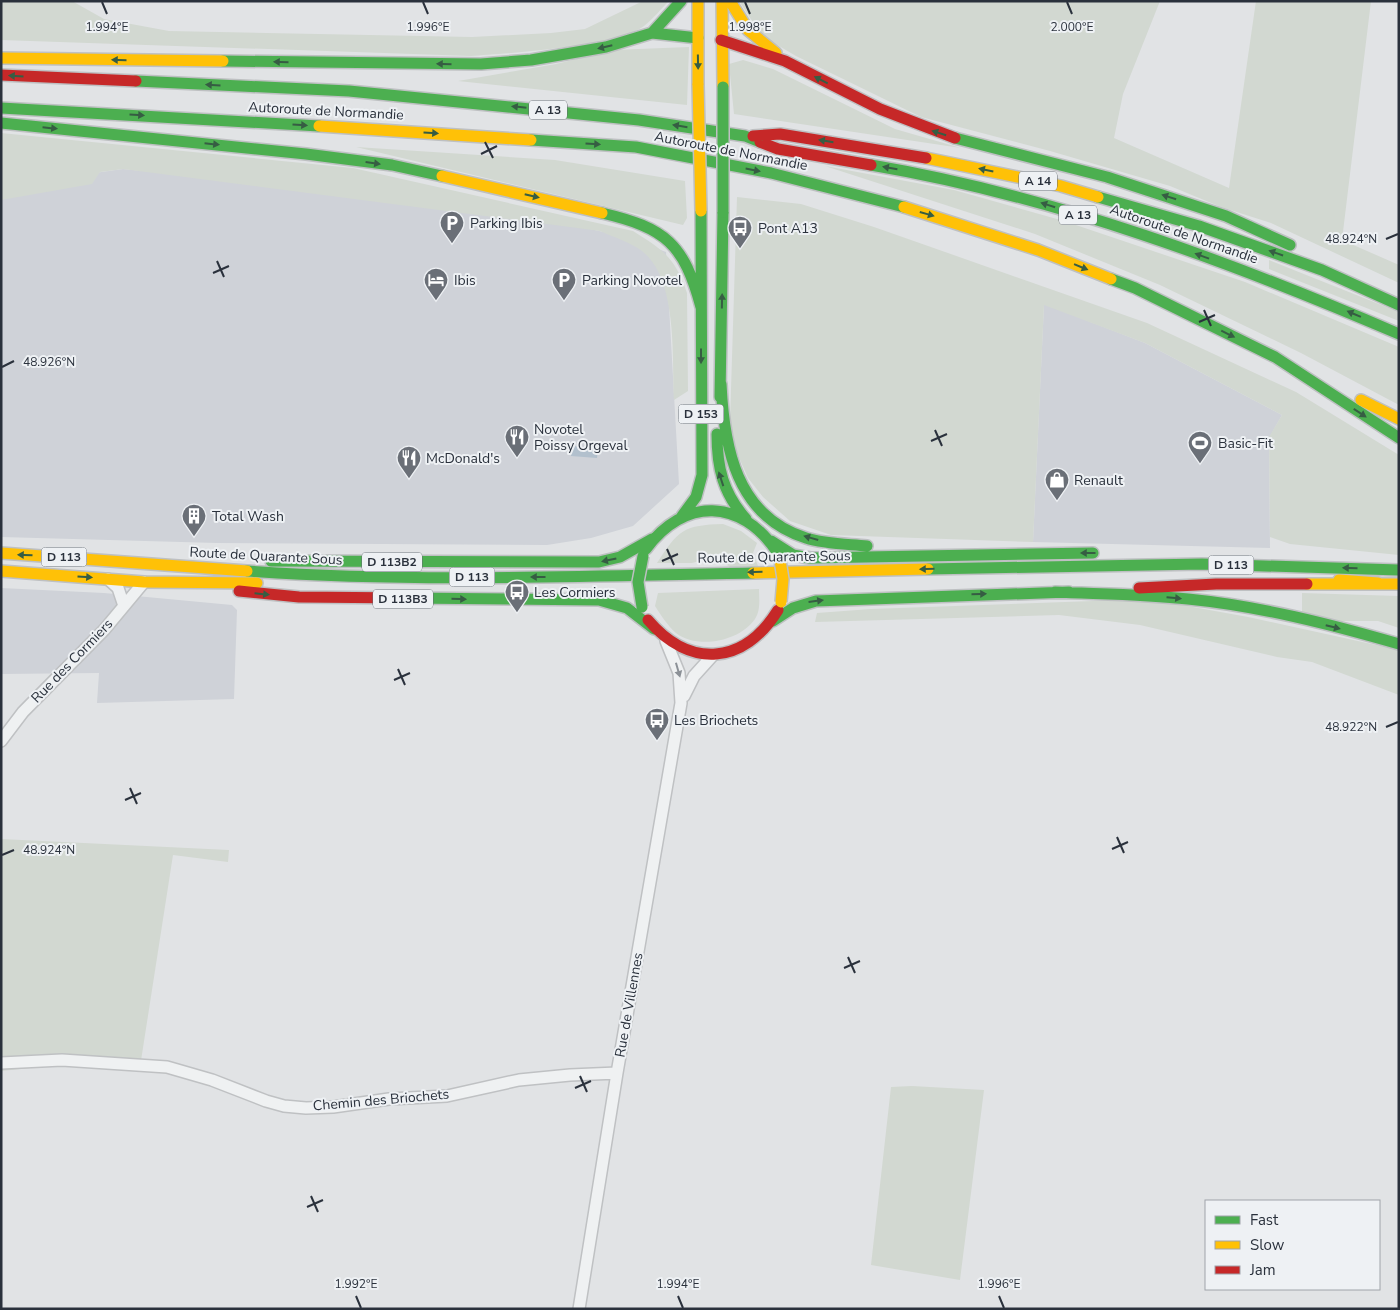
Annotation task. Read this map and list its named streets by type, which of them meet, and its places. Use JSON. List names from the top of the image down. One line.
{"streets":{"main road":["A 13","Autoroute de Normandie","A 14","D 153","Route de Quarante Sous","D 113","D 113B2","D 113B3"],"street":["Rue des Cormiers","Rue de Villennes","Chemin des Briochets"]},"crossings":[["Autoroute de Normandie","A 14"],["D 153","D 113B2"],["D 153","D 113B3"],["D 153","Rue de Villennes"],["Route de Quarante Sous","D 113"],["Route de Quarante Sous","D 113B2"],["Route de Quarante Sous","D 113B3"],["Route de Quarante Sous","Rue des Cormiers"],["D 113B2","D 113B3"],["D 113B2","Rue de Villennes"],["D 113B3","Rue des Cormiers"],["D 113B3","Rue de Villennes"],["Rue de Villennes","Chemin des Briochets"]],"places":{"parking":["Parking Ibis","Parking Novotel"],"bus stop":["Pont A13","Les Cormiers","Les Briochets"],"hotel":["Ibis"],"restaurant":["Novotel Poissy Orgeval","McDonald's"],"sports":["Basic-Fit"],"shop":["Renault"],"building":["Total Wash"]},"legend":["Fast","Slow","Jam"],"coordinates":["2.000°E","1.994°E","1.996°E","1.998°E","48.924°N","48.926°N","48.922°N","1.992°E"]}
